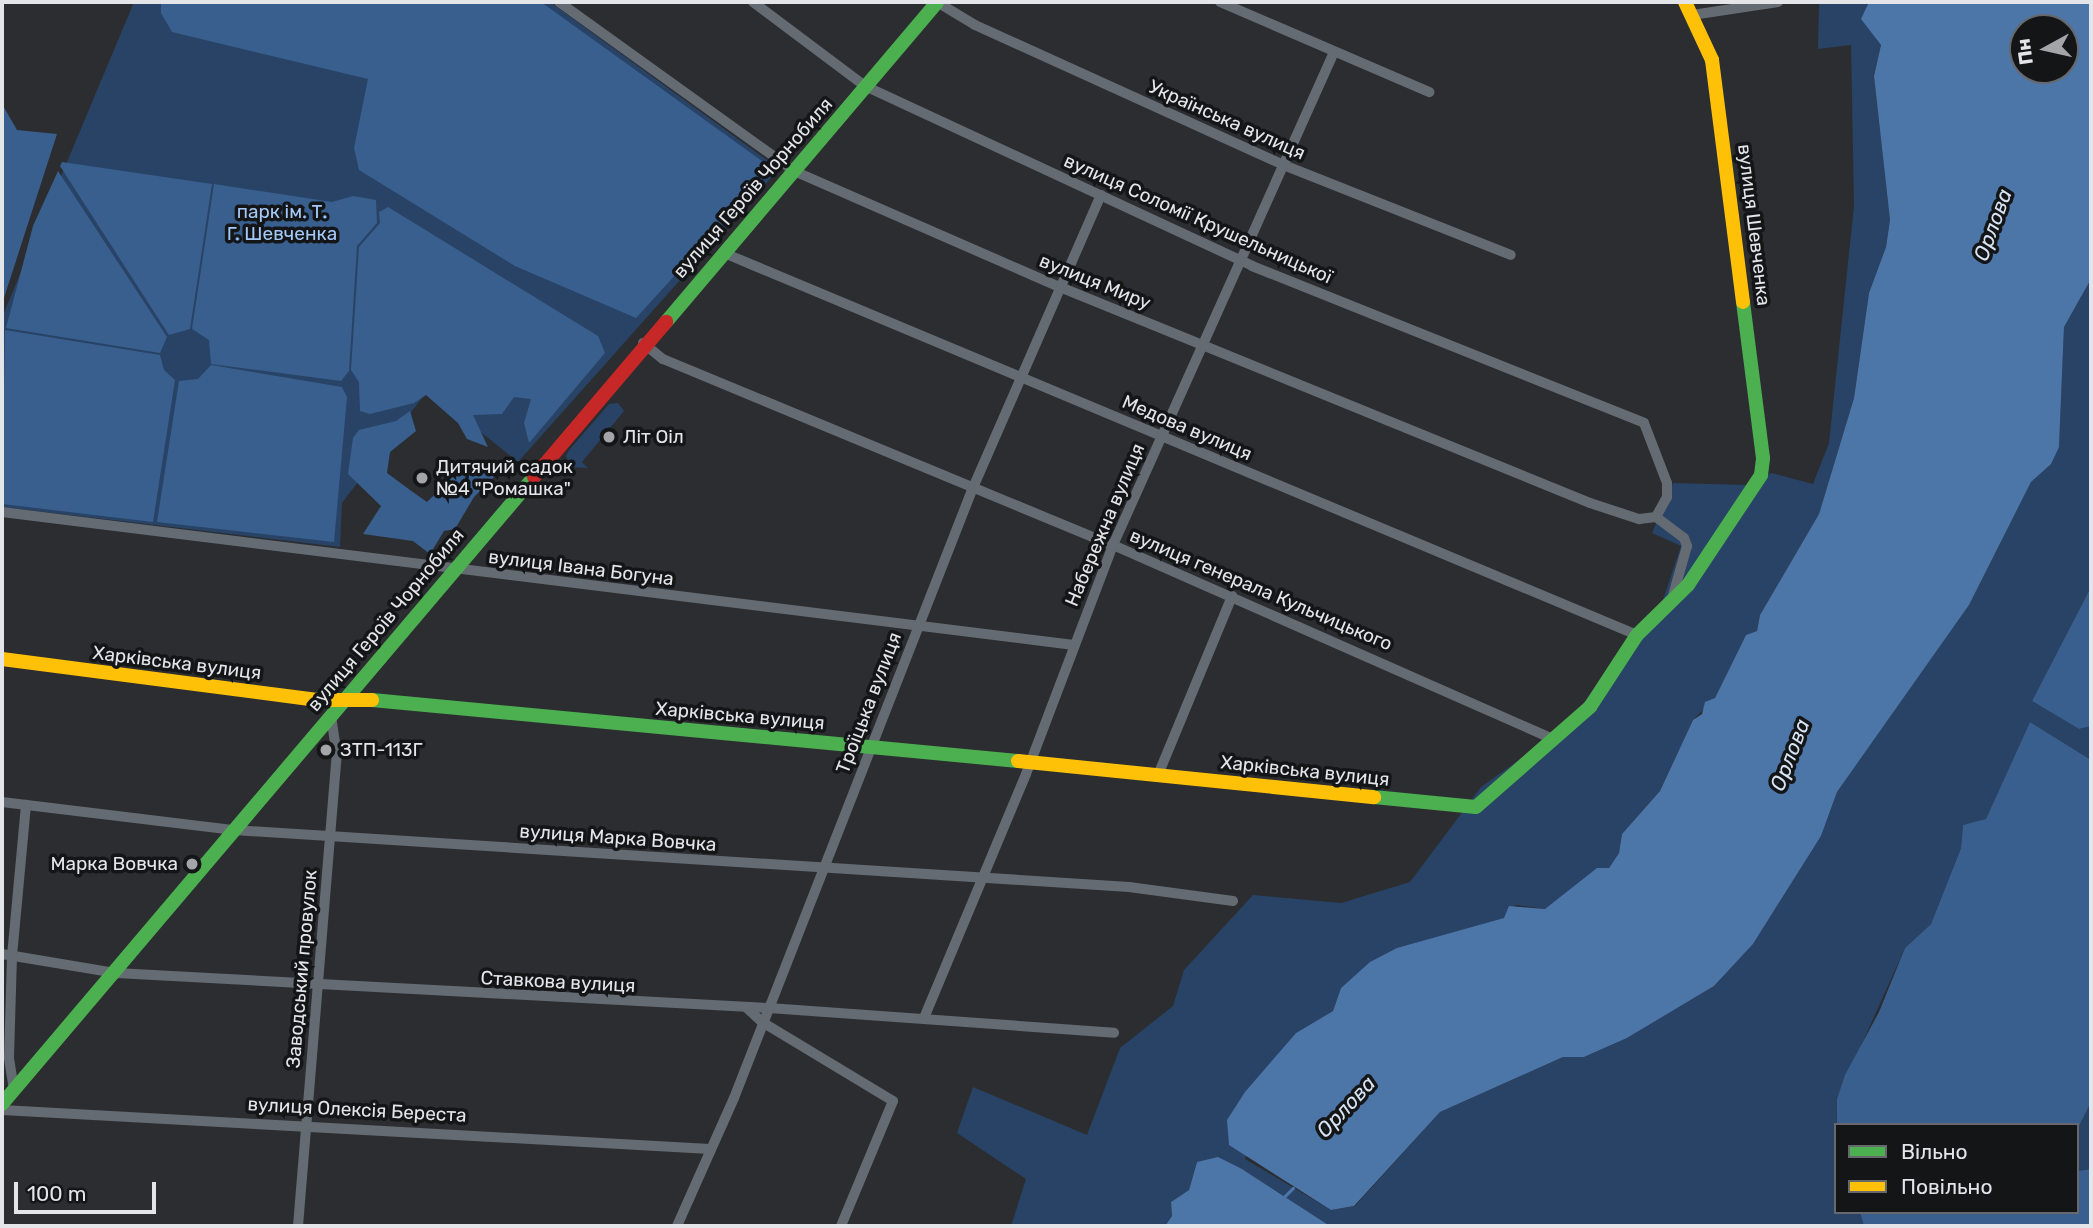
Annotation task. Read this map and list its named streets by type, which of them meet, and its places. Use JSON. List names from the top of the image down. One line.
{"streets":{"street":["Українська вулиця","вулиця Героїв Чорнобиля","вулиця Соломії Крушельницької","вулиця Шевченка","вулиця Миру","Медова вулиця","Набережна вулиця","вулиця Івана Богуна","вулиця генерала Кульчицького","Харківська вулиця","Троїцька вулиця","вулиця Марка Вовчка","Заводський провулок","Ставкова вулиця","вулиця Олексія Береста"]},"crossings":[["Українська вулиця","вулиця Героїв Чорнобиля"],["Українська вулиця","Набережна вулиця"],["вулиця Героїв Чорнобиля","вулиця Соломії Крушельницької"],["вулиця Героїв Чорнобиля","вулиця Миру"],["вулиця Героїв Чорнобиля","Медова вулиця"],["вулиця Героїв Чорнобиля","вулиця Івана Богуна"],["вулиця Героїв Чорнобиля","вулиця генерала Кульчицького"],["вулиця Героїв Чорнобиля","Харківська вулиця"],["вулиця Героїв Чорнобиля","вулиця Марка Вовчка"],["вулиця Героїв Чорнобиля","Заводський провулок"],["вулиця Героїв Чорнобиля","Ставкова вулиця"],["вулиця Соломії Крушельницької","вулиця Миру"],["вулиця Соломії Крушельницької","Набережна вулиця"],["вулиця Соломії Крушельницької","Троїцька вулиця"],["вулиця Миру","Набережна вулиця"],["вулиця Миру","Троїцька вулиця"],["Медова вулиця","Набережна вулиця"],["Медова вулиця","Троїцька вулиця"],["Набережна вулиця","вулиця Івана Богуна"],["Набережна вулиця","вулиця генерала Кульчицького"],["Набережна вулиця","Харківська вулиця"],["Набережна вулиця","вулиця Марка Вовчка"],["Набережна вулиця","Ставкова вулиця"],["вулиця Івана Богуна","Троїцька вулиця"],["вулиця генерала Кульчицького","Харківська вулиця"],["вулиця генерала Кульчицького","Троїцька вулиця"],["Харківська вулиця","Троїцька вулиця"],["Троїцька вулиця","вулиця Марка Вовчка"],["Троїцька вулиця","Ставкова вулиця"],["Троїцька вулиця","вулиця Олексія Береста"],["вулиця Марка Вовчка","Заводський провулок"],["Заводський провулок","Ставкова вулиця"],["Заводський провулок","вулиця Олексія Береста"]],"water":["Орлова"],"parks":["парк ім. Т. Г. Шевченка"],"places":["Літ Оіл","Дитячий садок №4 \"Ромашка\"","ЗТП-113Г","Марка Вовчка"],"legend":["Вільно","Повільно"],"scale_bar":"100 m","north":"left"}
